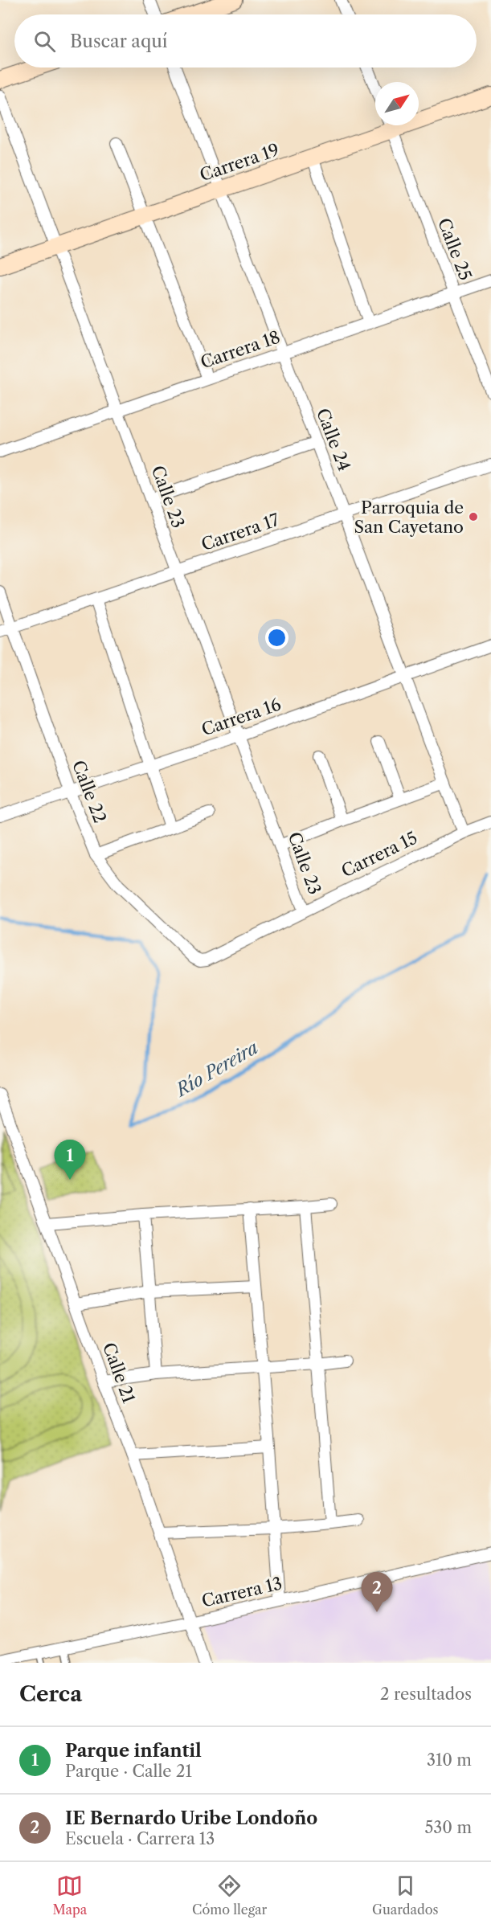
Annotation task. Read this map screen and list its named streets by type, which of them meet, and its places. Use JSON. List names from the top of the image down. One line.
{"streets":{"main road":["Carrera 19"],"street":["Calle 25","Carrera 18","Calle 24","Calle 23","Carrera 17","Carrera 16","Calle 22","Carrera 15","Calle 21","Carrera 13"]},"crossings":[["Carrera 19","Calle 24"],["Carrera 19","Calle 23"],["Calle 25","Carrera 18"],["Carrera 18","Calle 24"],["Carrera 18","Calle 23"],["Calle 24","Carrera 17"],["Calle 24","Carrera 16"],["Calle 24","Carrera 15"],["Calle 23","Carrera 17"],["Calle 23","Carrera 16"],["Calle 23","Carrera 15"],["Carrera 17","Calle 22"],["Carrera 16","Calle 22"],["Calle 22","Carrera 15"],["Calle 21","Carrera 13"]],"water":["Río Pereira"],"places":["Parroquia de San Cayetano"],"north":"top right","page":{"search":"Buscar aquí","pins":["1","2"],"heading":["Cerca","2 resultados"],"list":[{"mark":"1","name":"Parque infantil","note":"Parque · Calle 21","value":"310 m"},{"mark":"2","name":"IE Bernardo Uribe Londoño","note":"Escuela · Carrera 13","value":"530 m"}],"nav":["Mapa","Cómo llegar","Guardados"]}}
